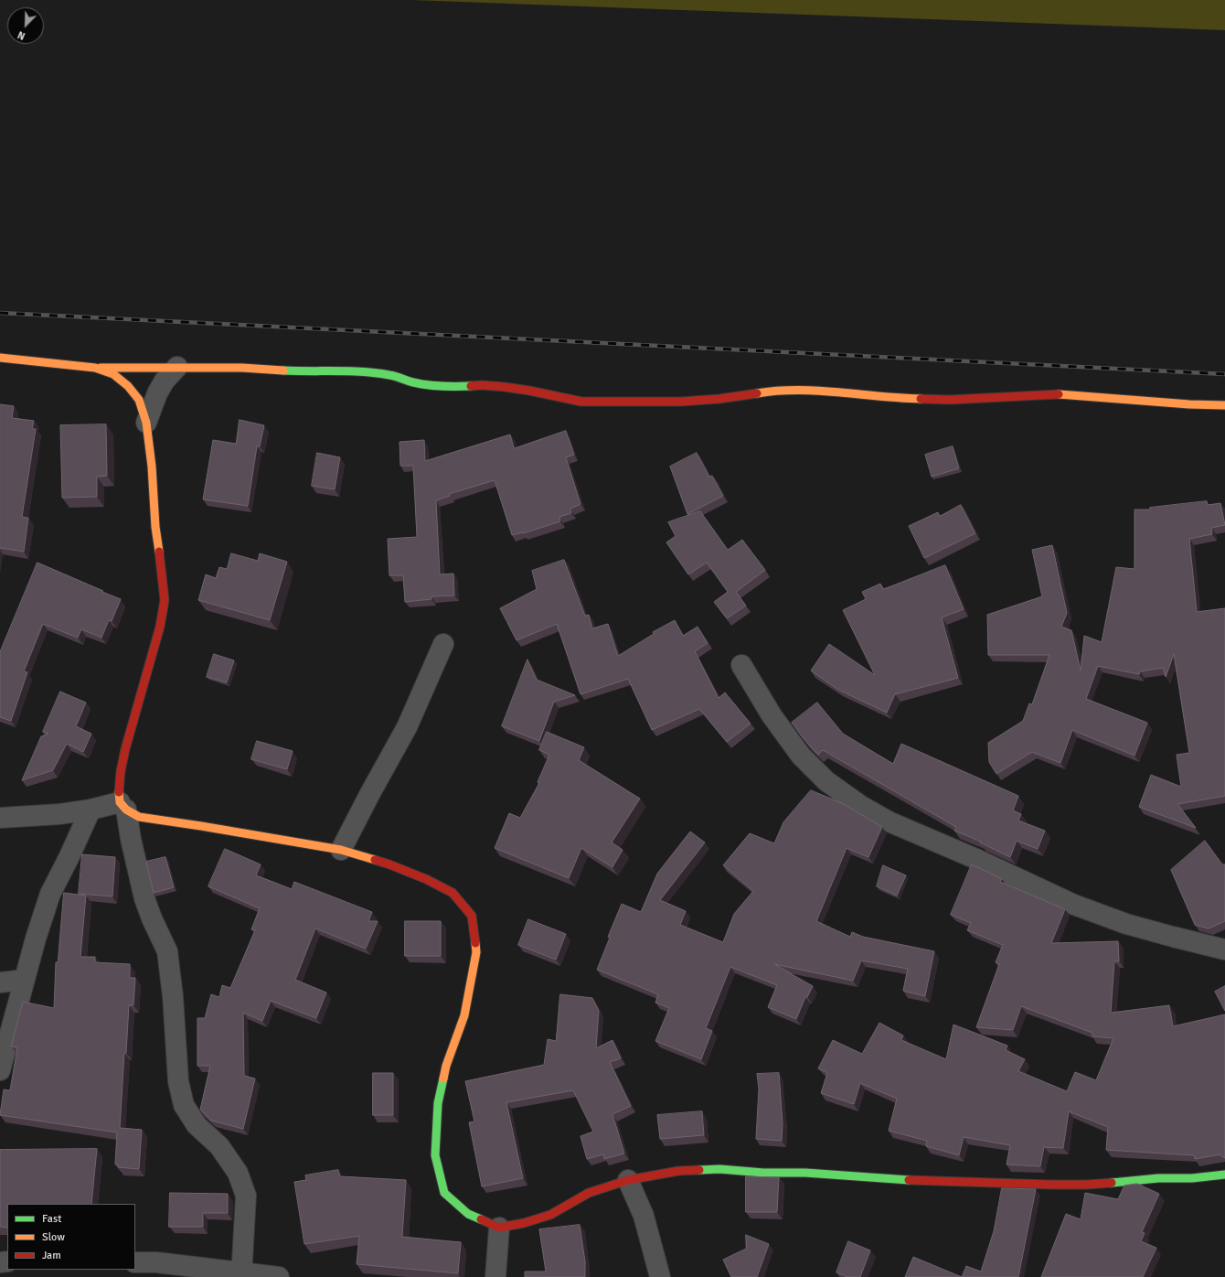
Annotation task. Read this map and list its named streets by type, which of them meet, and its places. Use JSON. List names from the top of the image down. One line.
{"legend":["Fast","Slow","Jam"],"north":"bottom left"}
